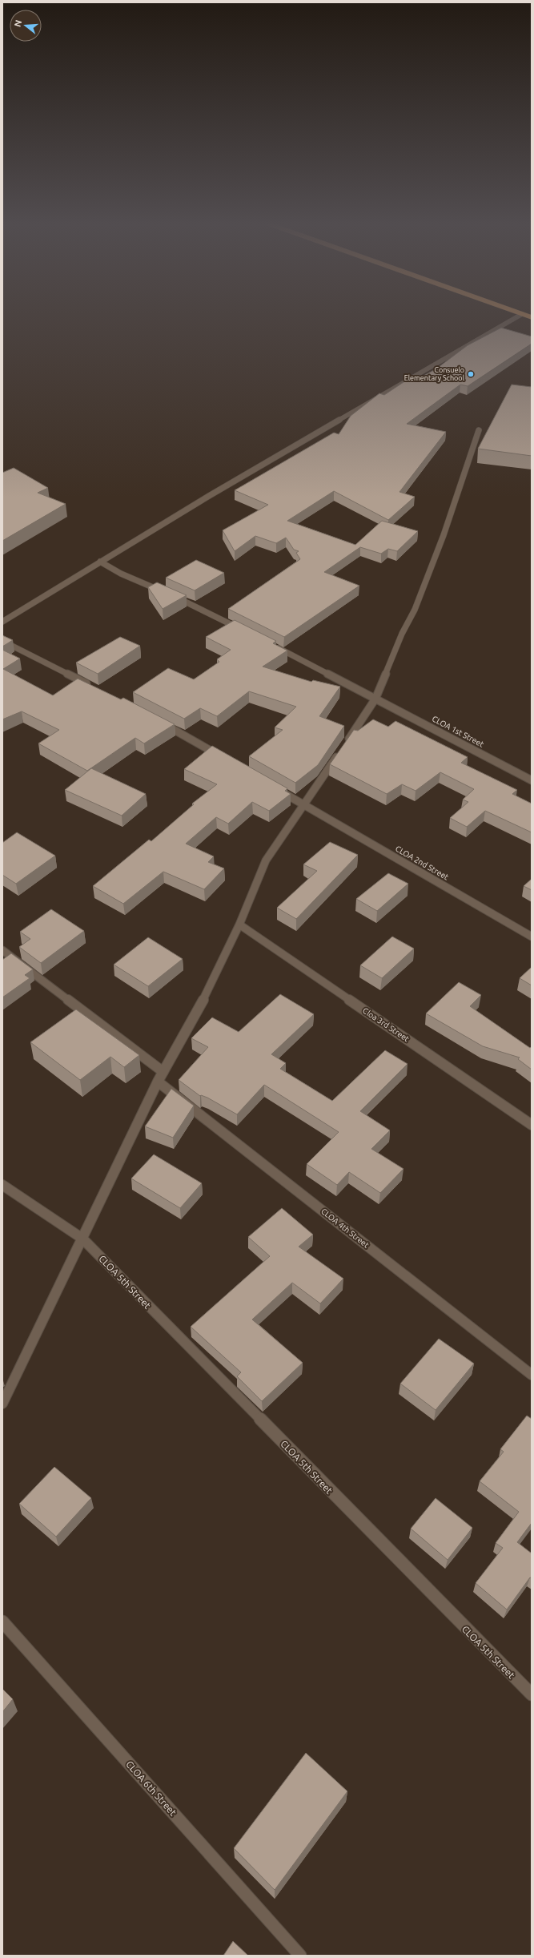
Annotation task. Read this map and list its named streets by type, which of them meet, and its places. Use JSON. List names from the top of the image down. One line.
{"streets":{"street":["CLOA 1st Street","CLOA 2nd Street","Cloa 3rd Street","CLOA 4th Street","CLOA 5th Street","CLOA 6th Street"]},"places":["Consuelo Elementary School"],"north":"left"}
